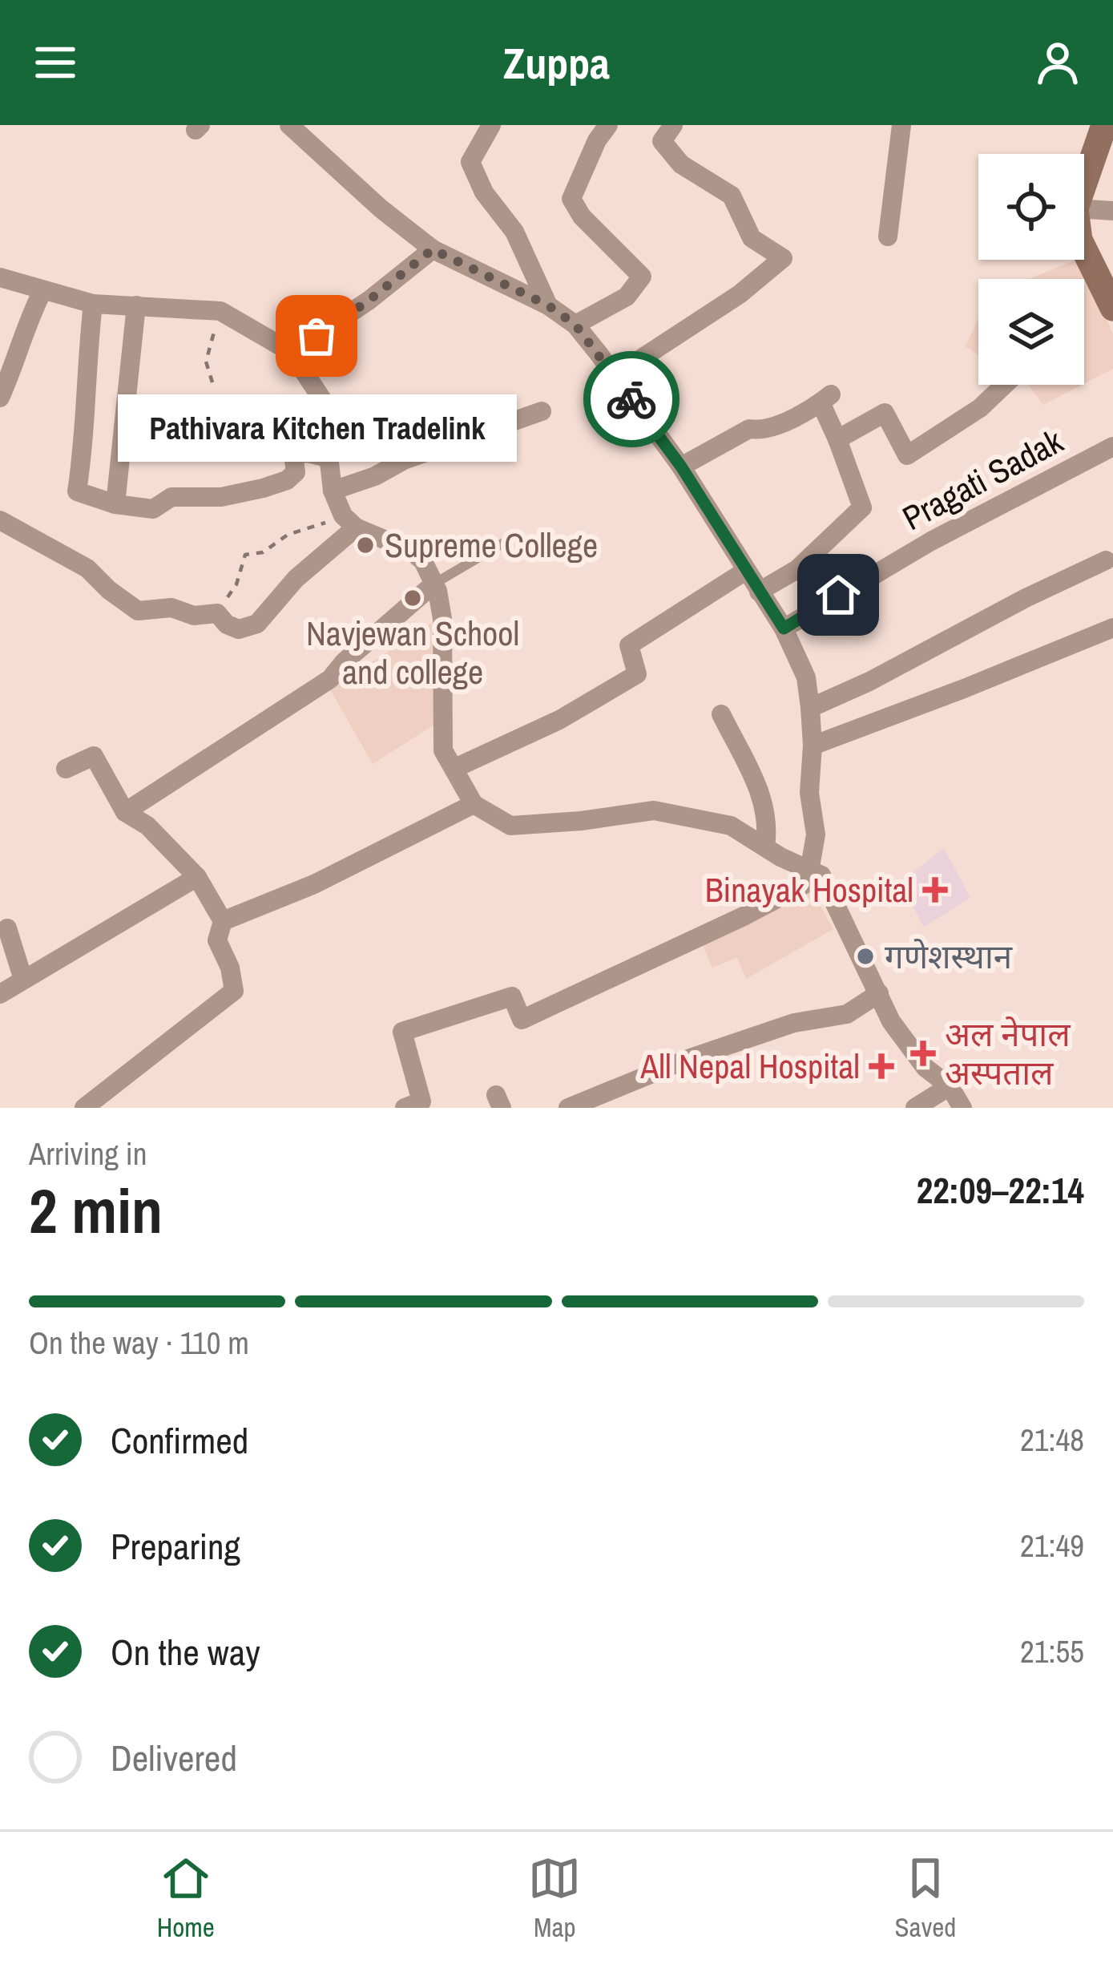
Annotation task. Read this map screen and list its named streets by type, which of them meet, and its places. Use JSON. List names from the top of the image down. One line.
{"streets":{"street":["Pragati Sadak"]},"places":{"other":["Pathivara Kitchen Tradelink","Supreme College","Navjewan School and college","गणेशस्थान"],"health":["Binayak Hospital","अल नेपाल अस्पताल","All Nepal Hospital"]},"page":{"header":"Zuppa","bubble":"Pathivara Kitchen Tradelink","heading":["2 min","Arriving in","22:09–22:14"],"bar":"On the way · 110 m","list":[["Confirmed","21:48"],["Preparing","21:49"],["On the way","21:55"],"Delivered"],"tabs":["Home","Map","Saved"]}}
